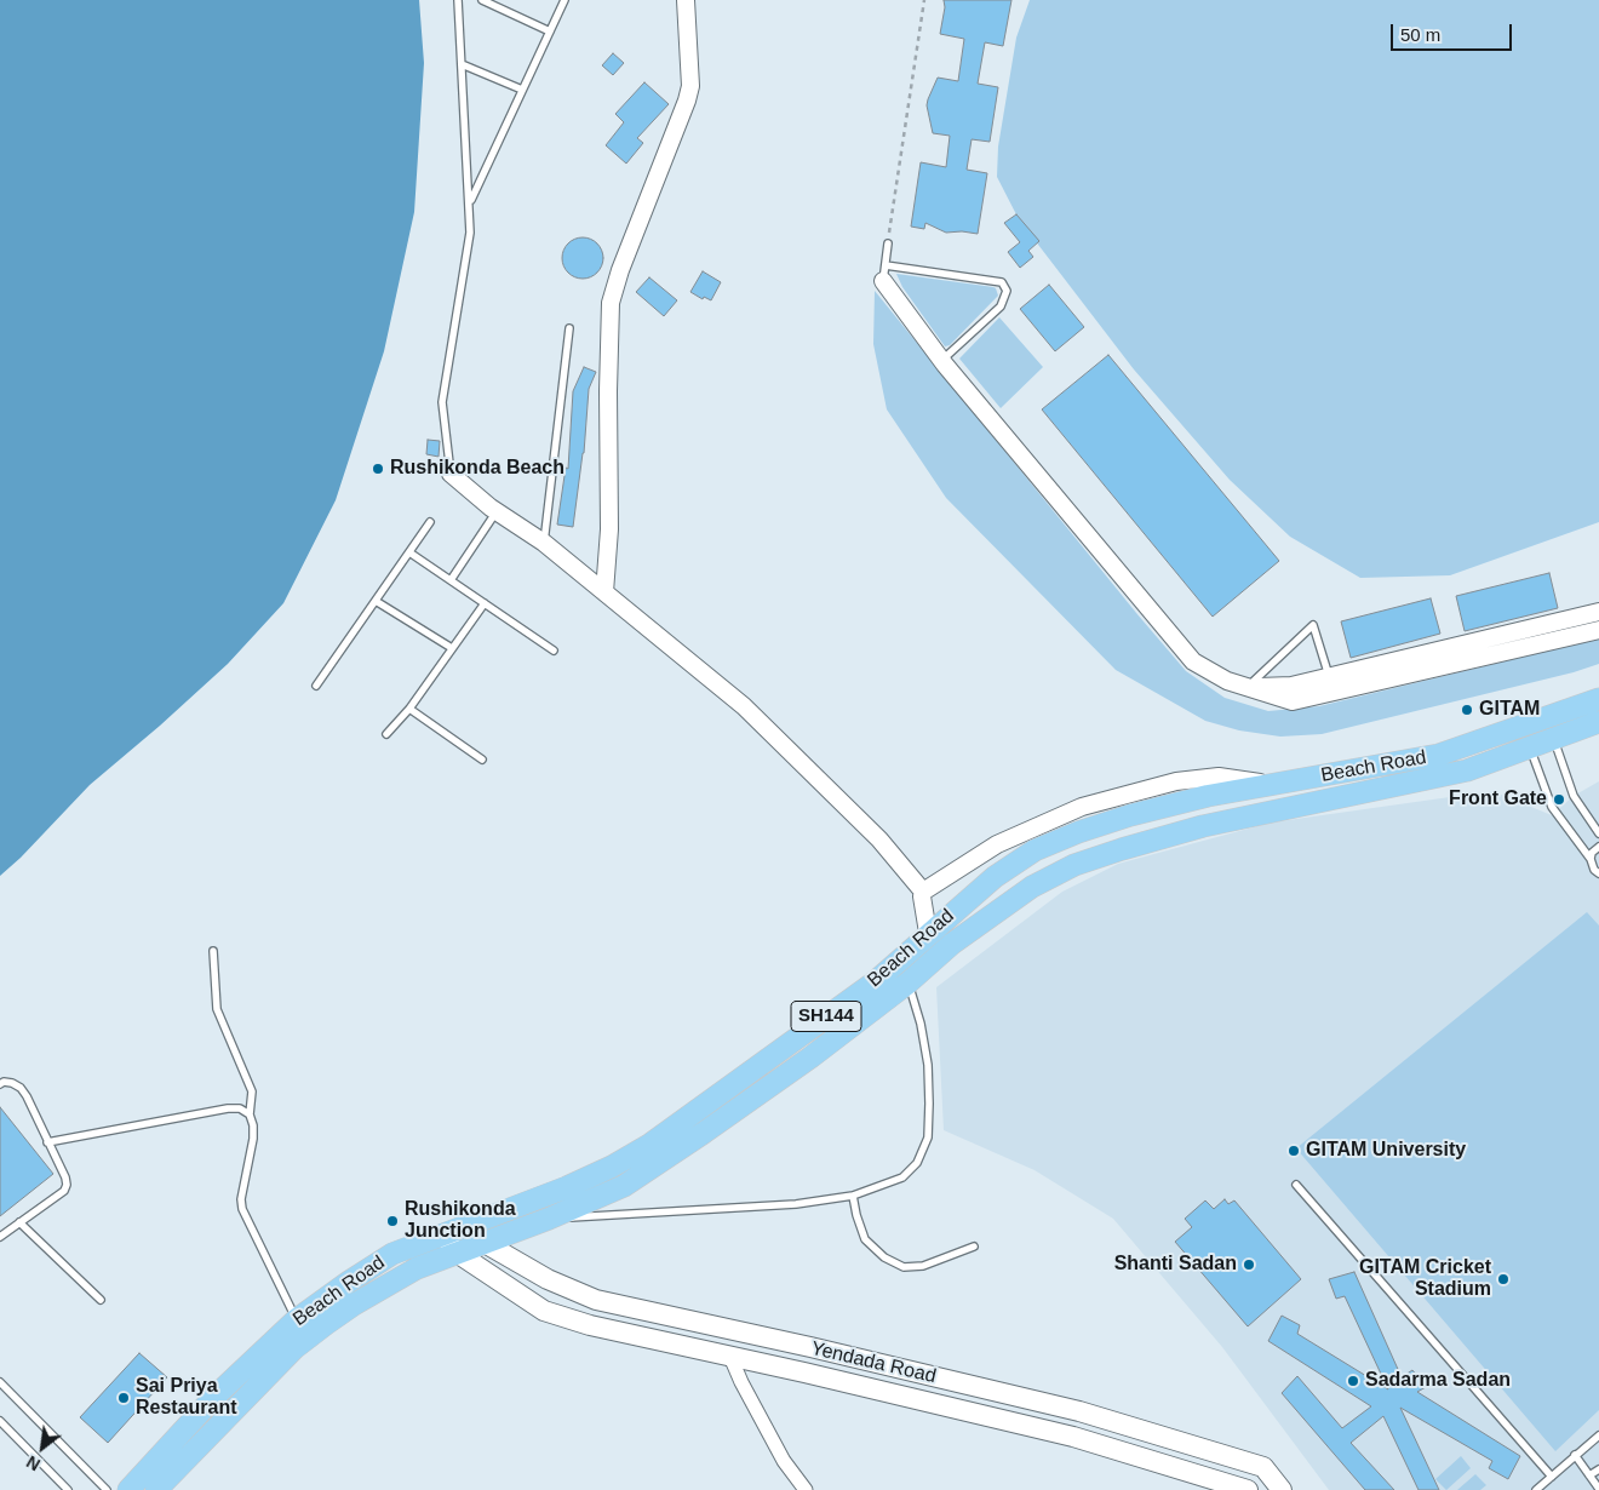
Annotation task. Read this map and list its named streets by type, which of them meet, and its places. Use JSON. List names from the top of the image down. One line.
{"streets":{"main road":["Beach Road","SH144","Yendada Road"]},"crossings":[["Beach Road","Yendada Road"],["SH144","Yendada Road"]],"places":["Rushikonda Beach","GITAM","Front Gate","GITAM University","Rushikonda Junction","Shanti Sadan","GITAM Cricket Stadium","Sadarma Sadan","Sai Priya Restaurant"],"scale_bar":"50 m","north":"bottom left"}
